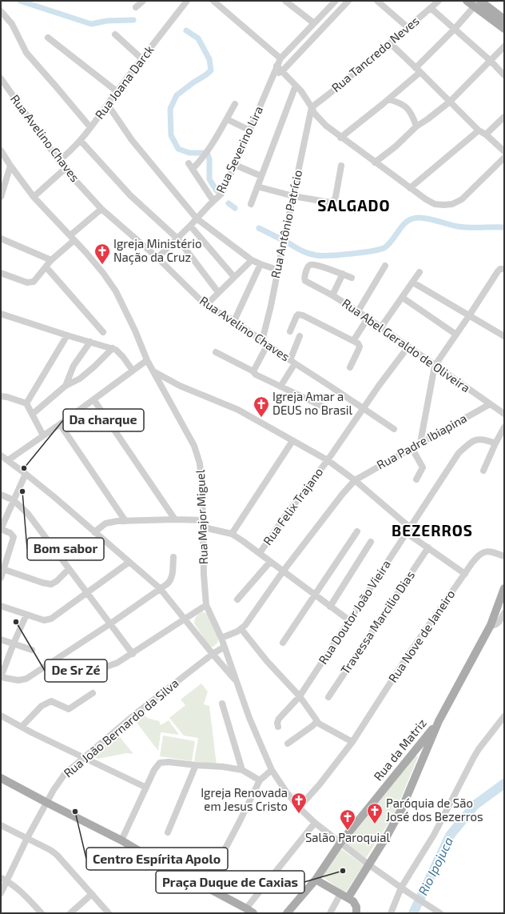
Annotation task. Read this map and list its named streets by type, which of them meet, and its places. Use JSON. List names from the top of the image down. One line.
{"streets":{"main road":["Rua da Matriz"],"street":["Rua Tancredo Neves","Rua Joana Darck","Rua Avelino Chaves","Rua Severino Lira","Rua Antônio Patrício","Rua Abel Geraldo de Oliveira","Rua Padre Ibiapina","Rua Felix Trajano","Rua Major Miguel","Rua Doutor João Vieira","Travessa Marcilio Dias","Rua Nove de Janeiro","Rua João Bernardo da Silva"]},"crossings":[["Rua Tancredo Neves","Rua Antônio Patrício"],["Rua Joana Darck","Rua Avelino Chaves"],["Rua Avelino Chaves","Rua Severino Lira"],["Rua Avelino Chaves","Rua Antônio Patrício"],["Rua Avelino Chaves","Rua Felix Trajano"],["Rua Abel Geraldo de Oliveira","Rua Padre Ibiapina"],["Rua Abel Geraldo de Oliveira","Rua Felix Trajano"],["Rua Major Miguel","Rua Nove de Janeiro"],["Rua Major Miguel","Rua João Bernardo da Silva"],["Rua Major Miguel","Rua da Matriz"]],"districts":["SALGADO","BEZERROS"],"water":["Rio Ipojuca"],"places":{"church":["Igreja Ministério Nação da Cruz","Igreja Amar a DEUS no Brasil","Igreja Renovada em Jesus Cristo","Paróquia de São José dos Bezerros","Salão Paroquial"],"other":["Da charque","Bom sabor","De Sr Zé","Centro Espírita Apolo","Praça Duque de Caxias"]}}
